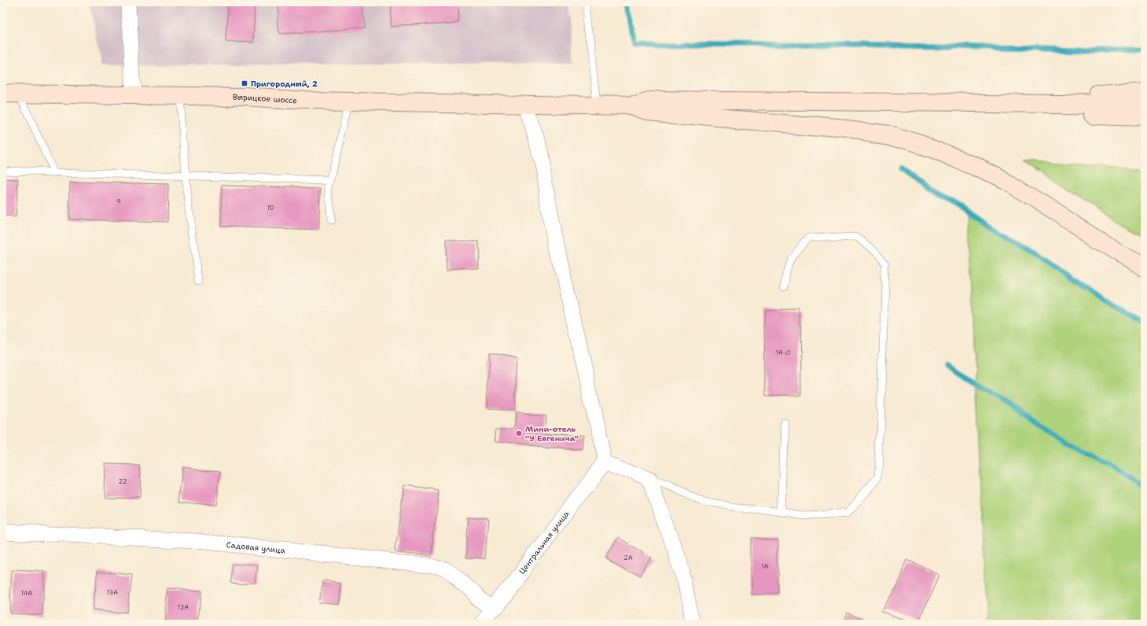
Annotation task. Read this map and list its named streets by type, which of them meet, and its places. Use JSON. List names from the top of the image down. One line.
{"streets":{"main road":["Вырицкое шоссе"],"street":["Центральная улица","Садовая улица"]},"crossings":[["Центральная улица","Садовая улица"]],"places":{"transit":["Пригородный, 2"],"other":["Мини-отель \"У Евгенича\""]},"house_numbers":["9","10","1А с1","22","2А","1А","13А","14А","12А"]}
